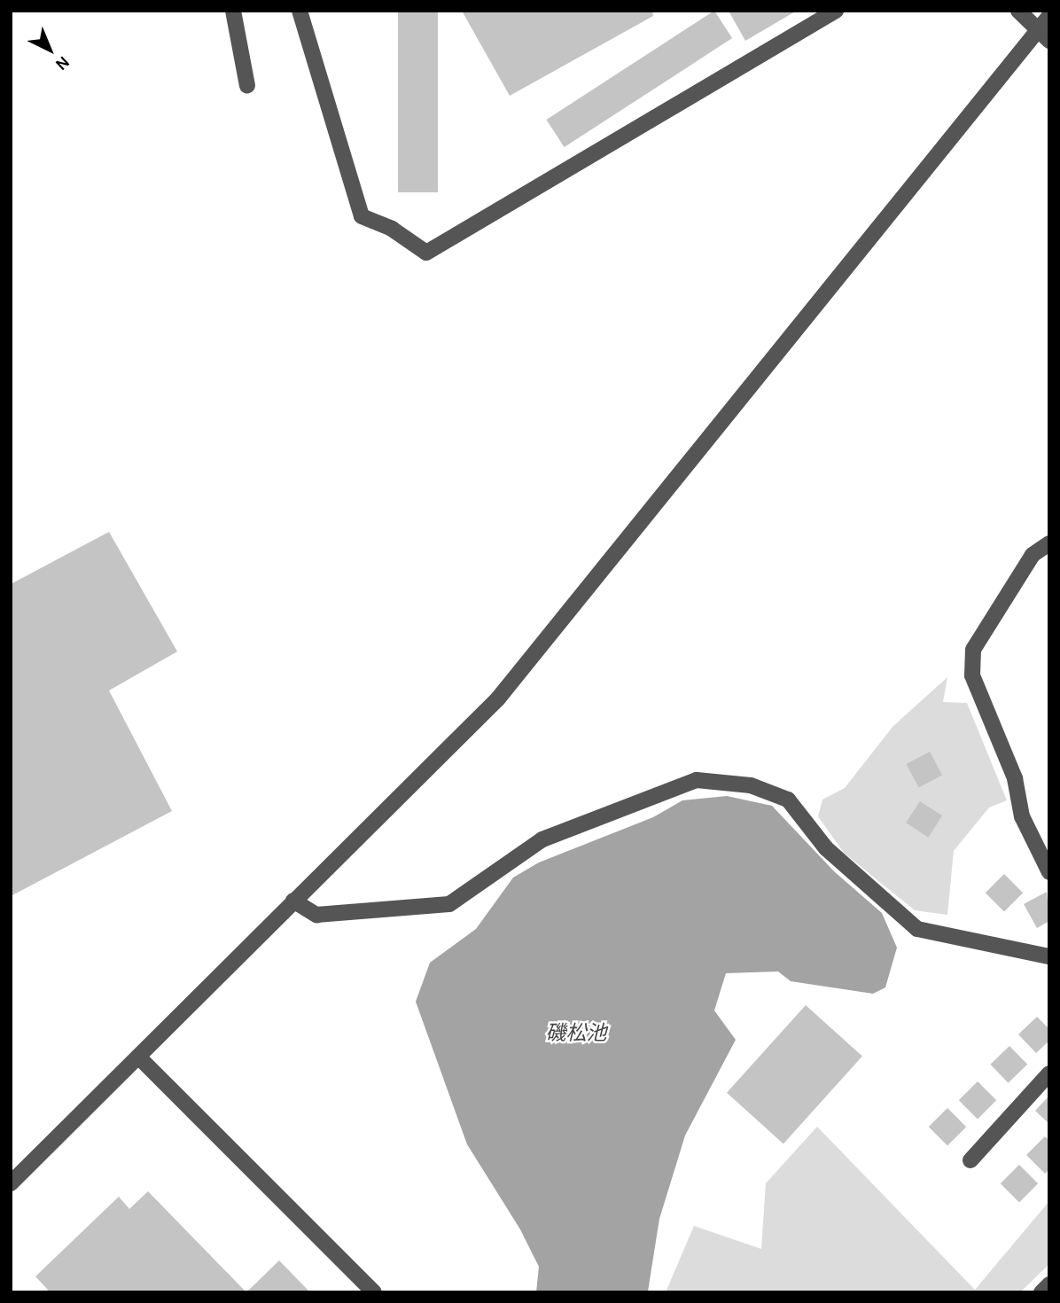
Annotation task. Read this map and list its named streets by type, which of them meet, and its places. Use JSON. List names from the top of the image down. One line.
{"water":["磯松池"],"north":"bottom right"}
